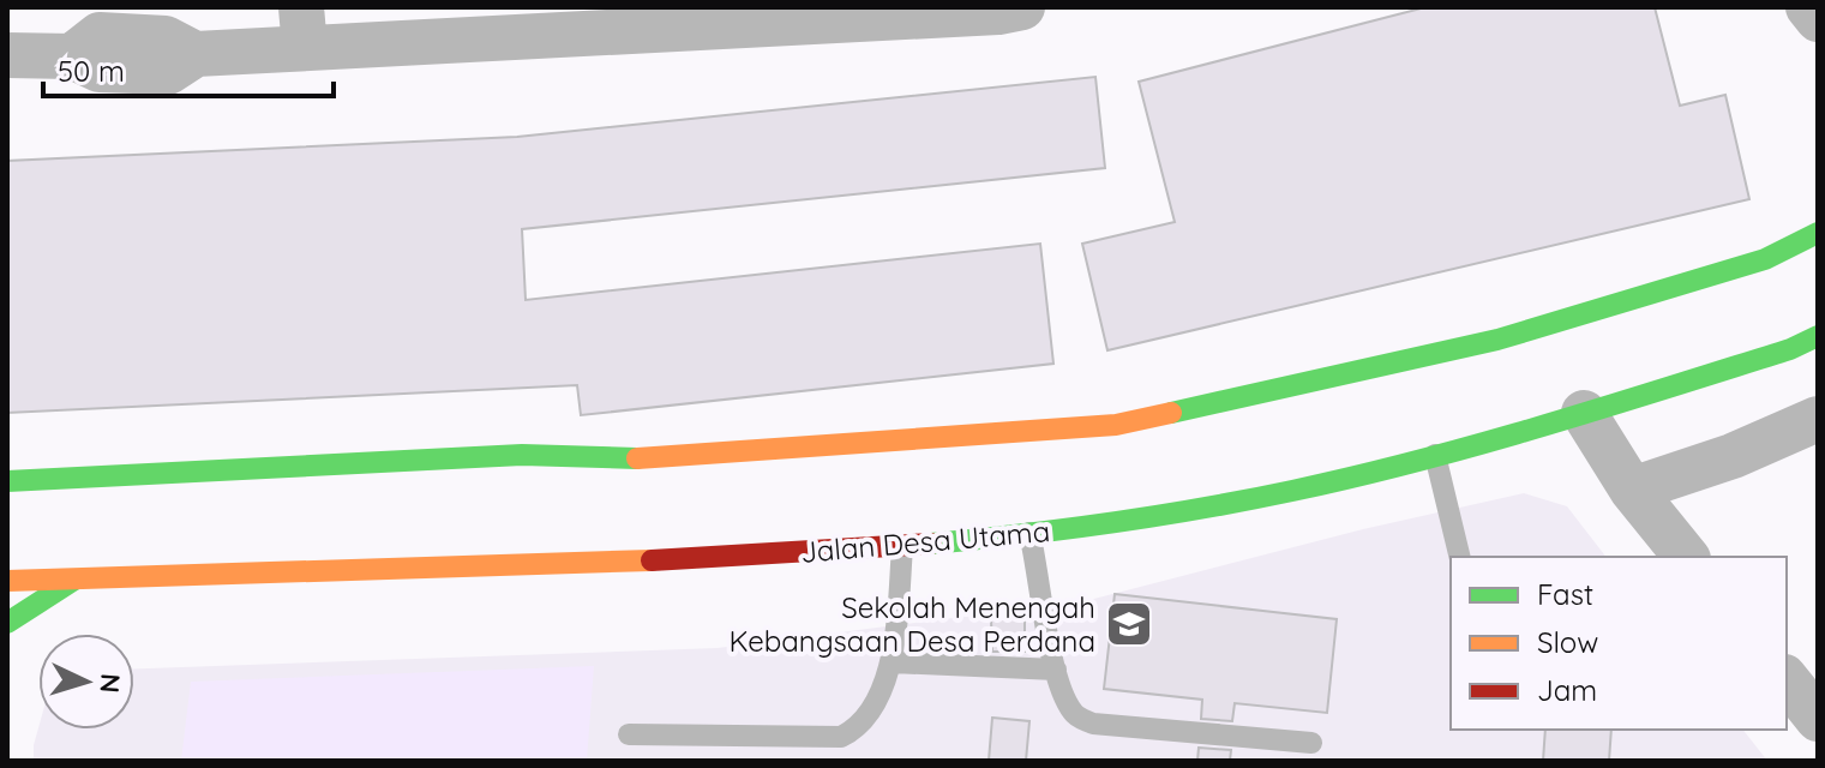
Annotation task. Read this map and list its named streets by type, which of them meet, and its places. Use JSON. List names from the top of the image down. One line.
{"streets":{"street":["Jalan Desa Utama"]},"places":{"school or university":["Sekolah Menengah Kebangsaan Desa Perdana"]},"legend":["Fast","Slow","Jam"],"scale_bar":"50 m","north":"right"}
